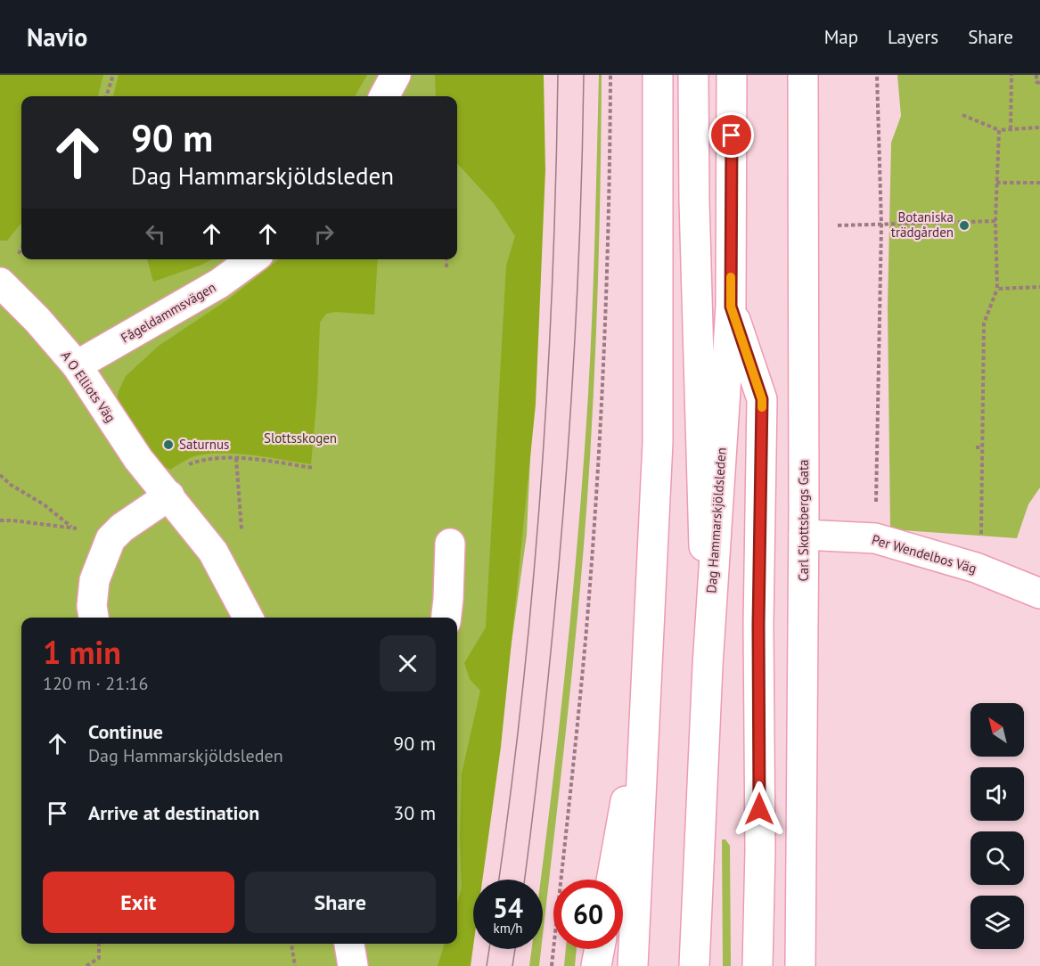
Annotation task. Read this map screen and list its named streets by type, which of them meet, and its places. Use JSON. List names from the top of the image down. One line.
{"streets":{"main road":["Fågeldammsvägen","A O Elliots Väg","Dag Hammarskjöldsleden","Carl Skottsbergs Gata","Per Wendelbos Väg"]},"crossings":[["Fågeldammsvägen","A O Elliots Väg"],["Carl Skottsbergs Gata","Per Wendelbos Väg"]],"parks":["Slottsskogen"],"places":["Botaniska trädgården","Saturnus"],"north":"top left","page":{"header":"Navio","nav":["Map","Layers","Share"],"turn":["90 m","Dag Hammarskjöldsleden"],"heading":["1 min","120 m · 21:16"],"list":[{"name":"Continue","note":"Dag Hammarskjöldsleden","value":"90 m"},{"name":"Arrive at destination","value":"30 m"}],"buttons":["Exit","Share"],"speed":"54 km/h","limit":"60"}}
